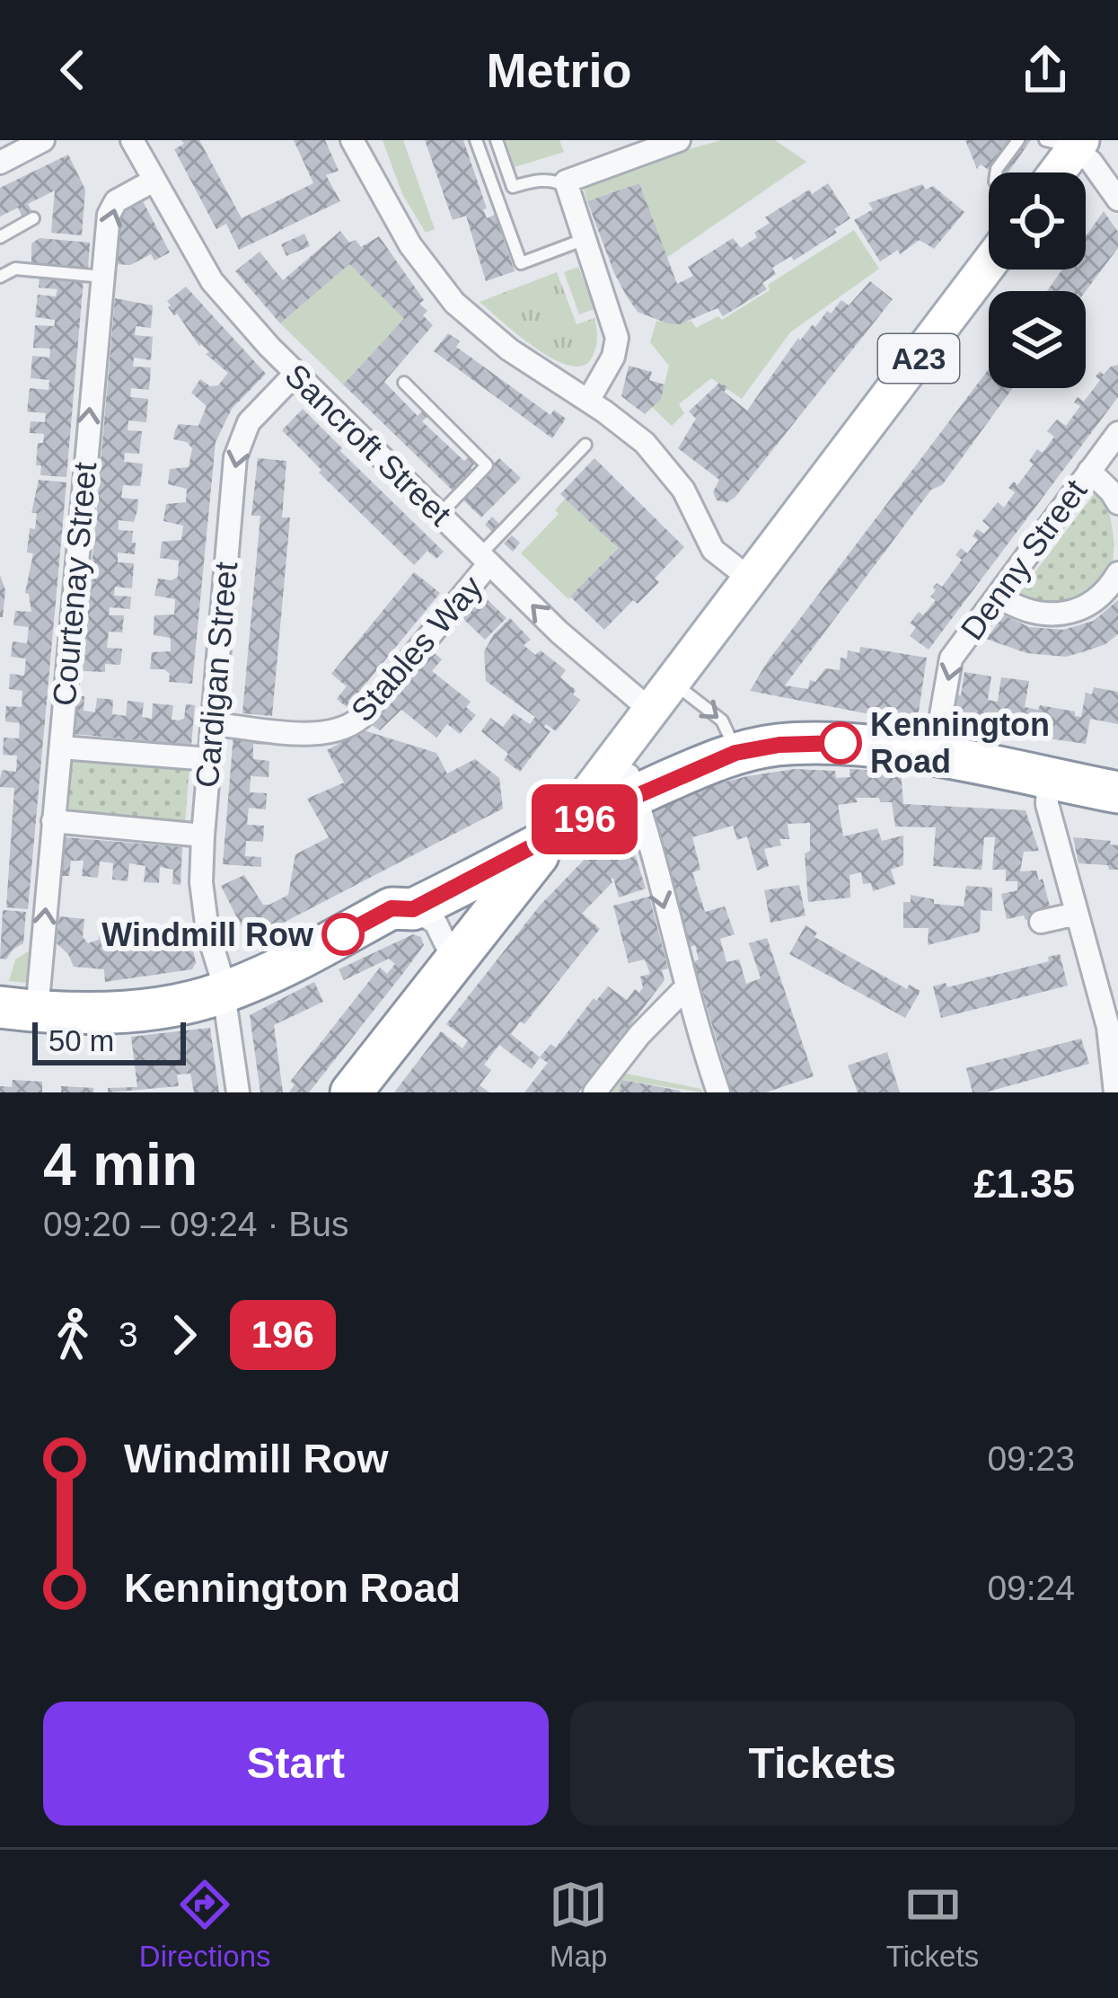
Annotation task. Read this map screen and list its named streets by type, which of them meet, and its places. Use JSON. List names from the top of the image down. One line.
{"streets":{"highway":["A23"],"street":["Sancroft Street","Denny Street","Courtenay Street","Stables Way","Cardigan Street"]},"crossings":[["A23","Sancroft Street"],["Sancroft Street","Courtenay Street"],["Sancroft Street","Stables Way"],["Sancroft Street","Cardigan Street"],["Stables Way","Cardigan Street"]],"one_way":["Denny Street","Courtenay Street","Cardigan Street"],"places":["Kennington Road","Windmill Row"],"lines":["bus line 196"],"scale_bar":"50 m","page":{"header":"Metrio","on_map":"196","scale":"50 m","heading":["4 min","09:20 – 09:24 · Bus","£1.35"],"legs":["3","196"],"list":[{"name":"Windmill Row","value":"09:23"},{"name":"Kennington Road","value":"09:24"}],"buttons":["Start","Tickets"],"tabs":["Directions","Map","Tickets"]}}
